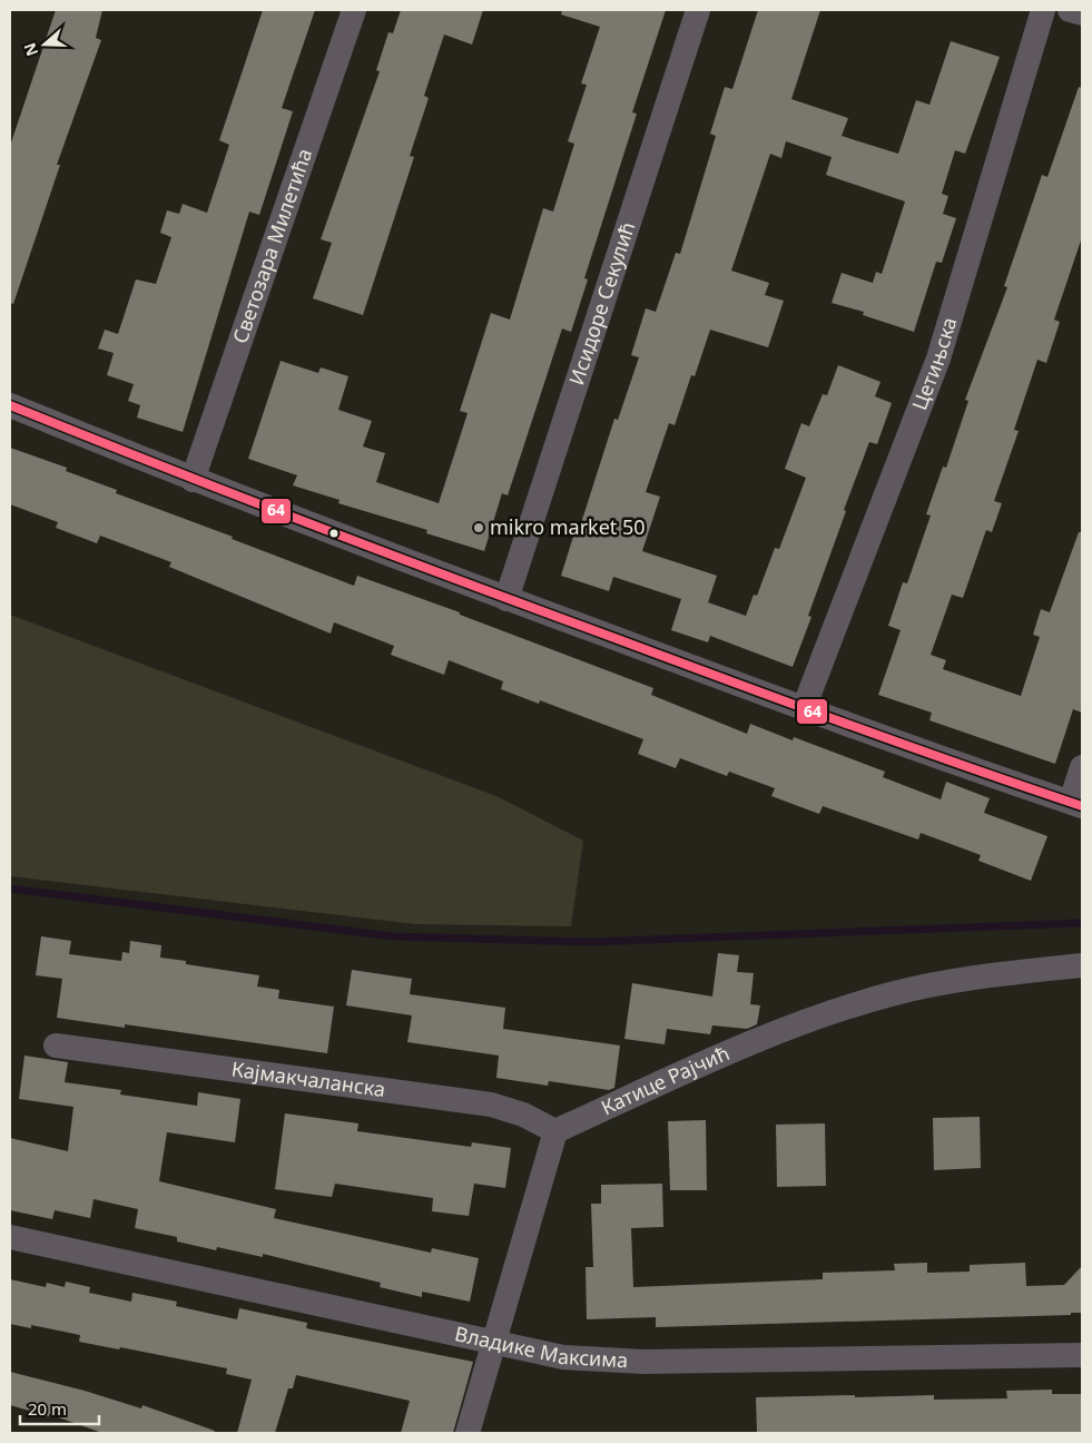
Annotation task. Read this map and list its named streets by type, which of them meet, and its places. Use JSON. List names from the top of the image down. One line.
{"streets":{"street":["Светозара Милетића","Исидоре Секулић","Цетињска","Кајмакчаланска","Катице Рајчић","Владике Максима"]},"crossings":[["Кајмакчаланска","Катице Рајчић"]],"places":["mikro market 50"],"lines":["transit line 64"],"scale_bar":"20 m","north":"left"}
